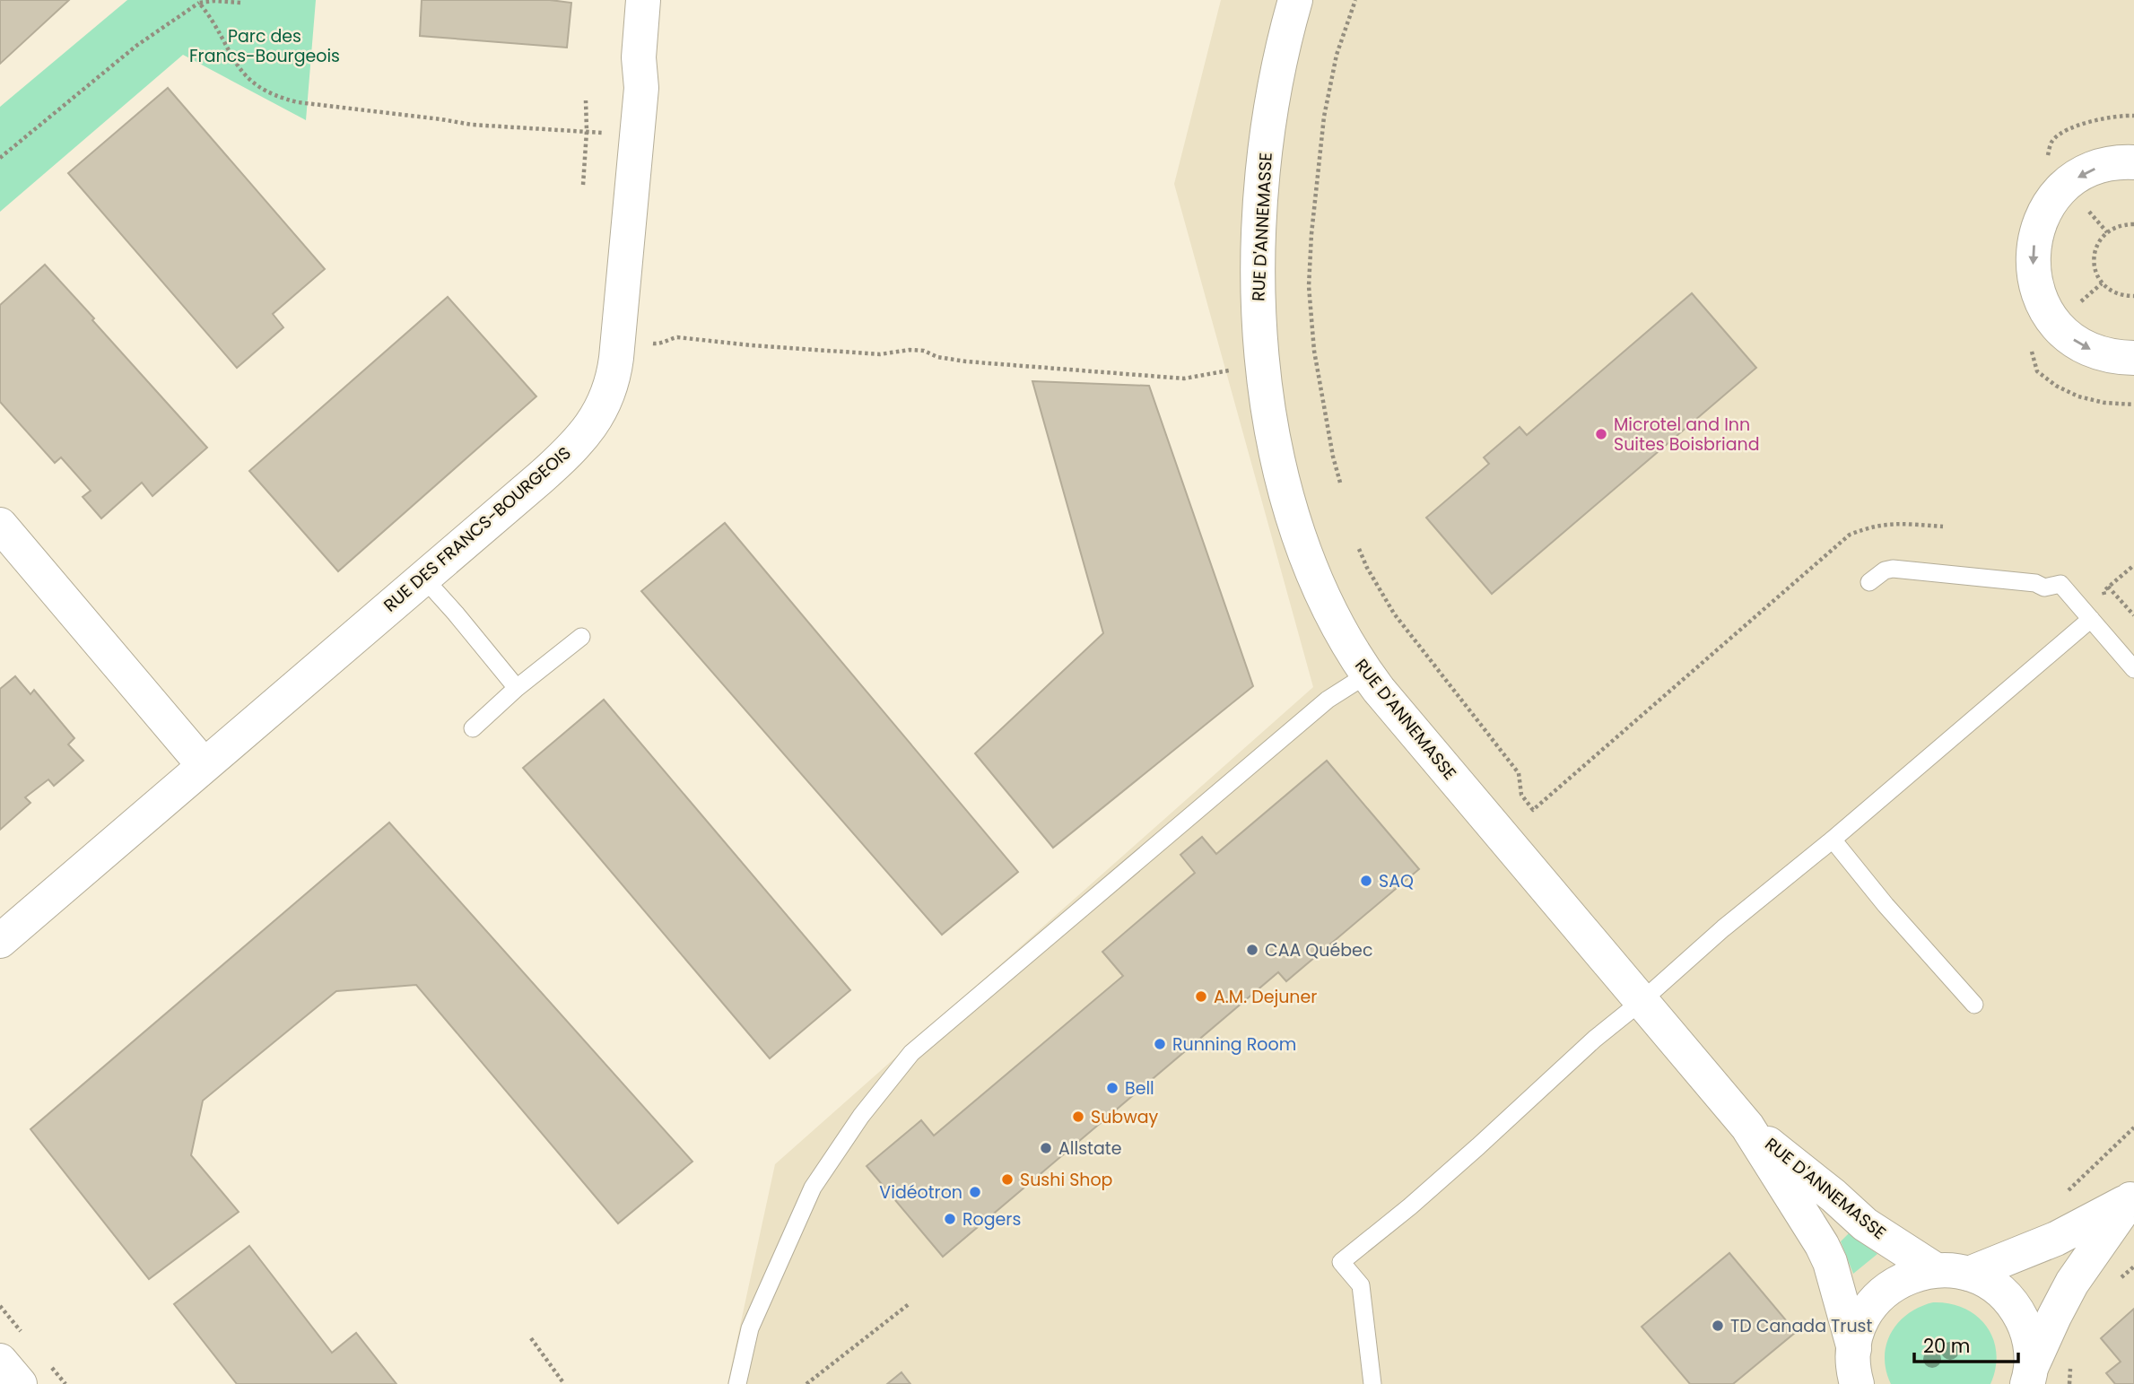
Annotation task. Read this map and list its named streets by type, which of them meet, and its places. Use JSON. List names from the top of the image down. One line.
{"streets":{"street":["RUE D'ANNEMASSE","RUE DES FRANCS-BOURGEOIS"]},"parks":["Parc des Francs-Bourgeois"],"places":["Microtel and Inn Suites Boisbriand","SAQ","CAA Québec","A.M. Dejuner","Running Room","Bell","Subway","Allstate","Sushi Shop","Vidéotron","Rogers","TD Canada Trust"],"scale_bar":"20 m"}
